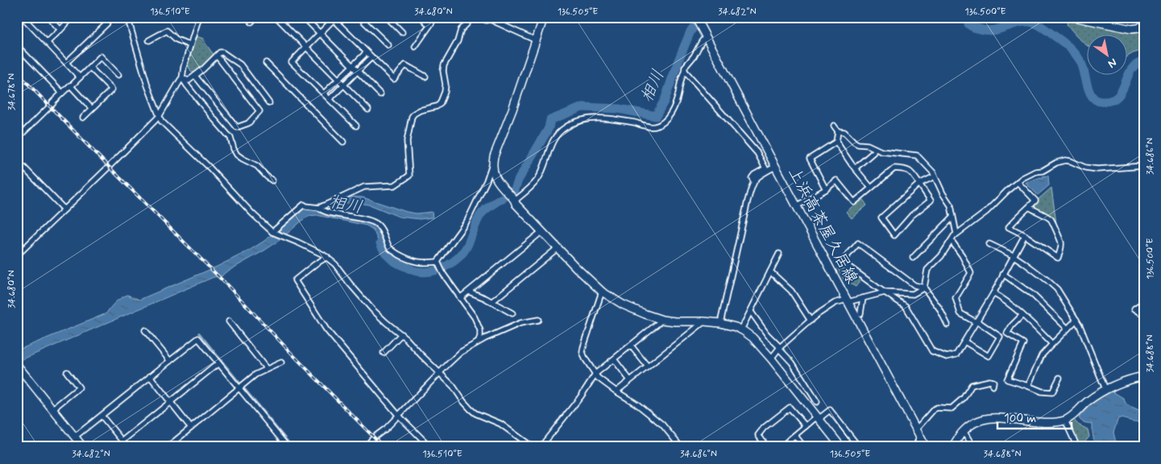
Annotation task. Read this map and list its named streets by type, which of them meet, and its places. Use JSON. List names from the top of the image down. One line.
{"streets":{"street":["上浜高茶屋久居線"]},"water":["相川"],"scale_bar":"100 m","north":"bottom right","coordinates":["136.510°E","34.680°N","136.505°E","34.682°N","136.500°E","34.678°N","34.686°N","34.688°N"]}
